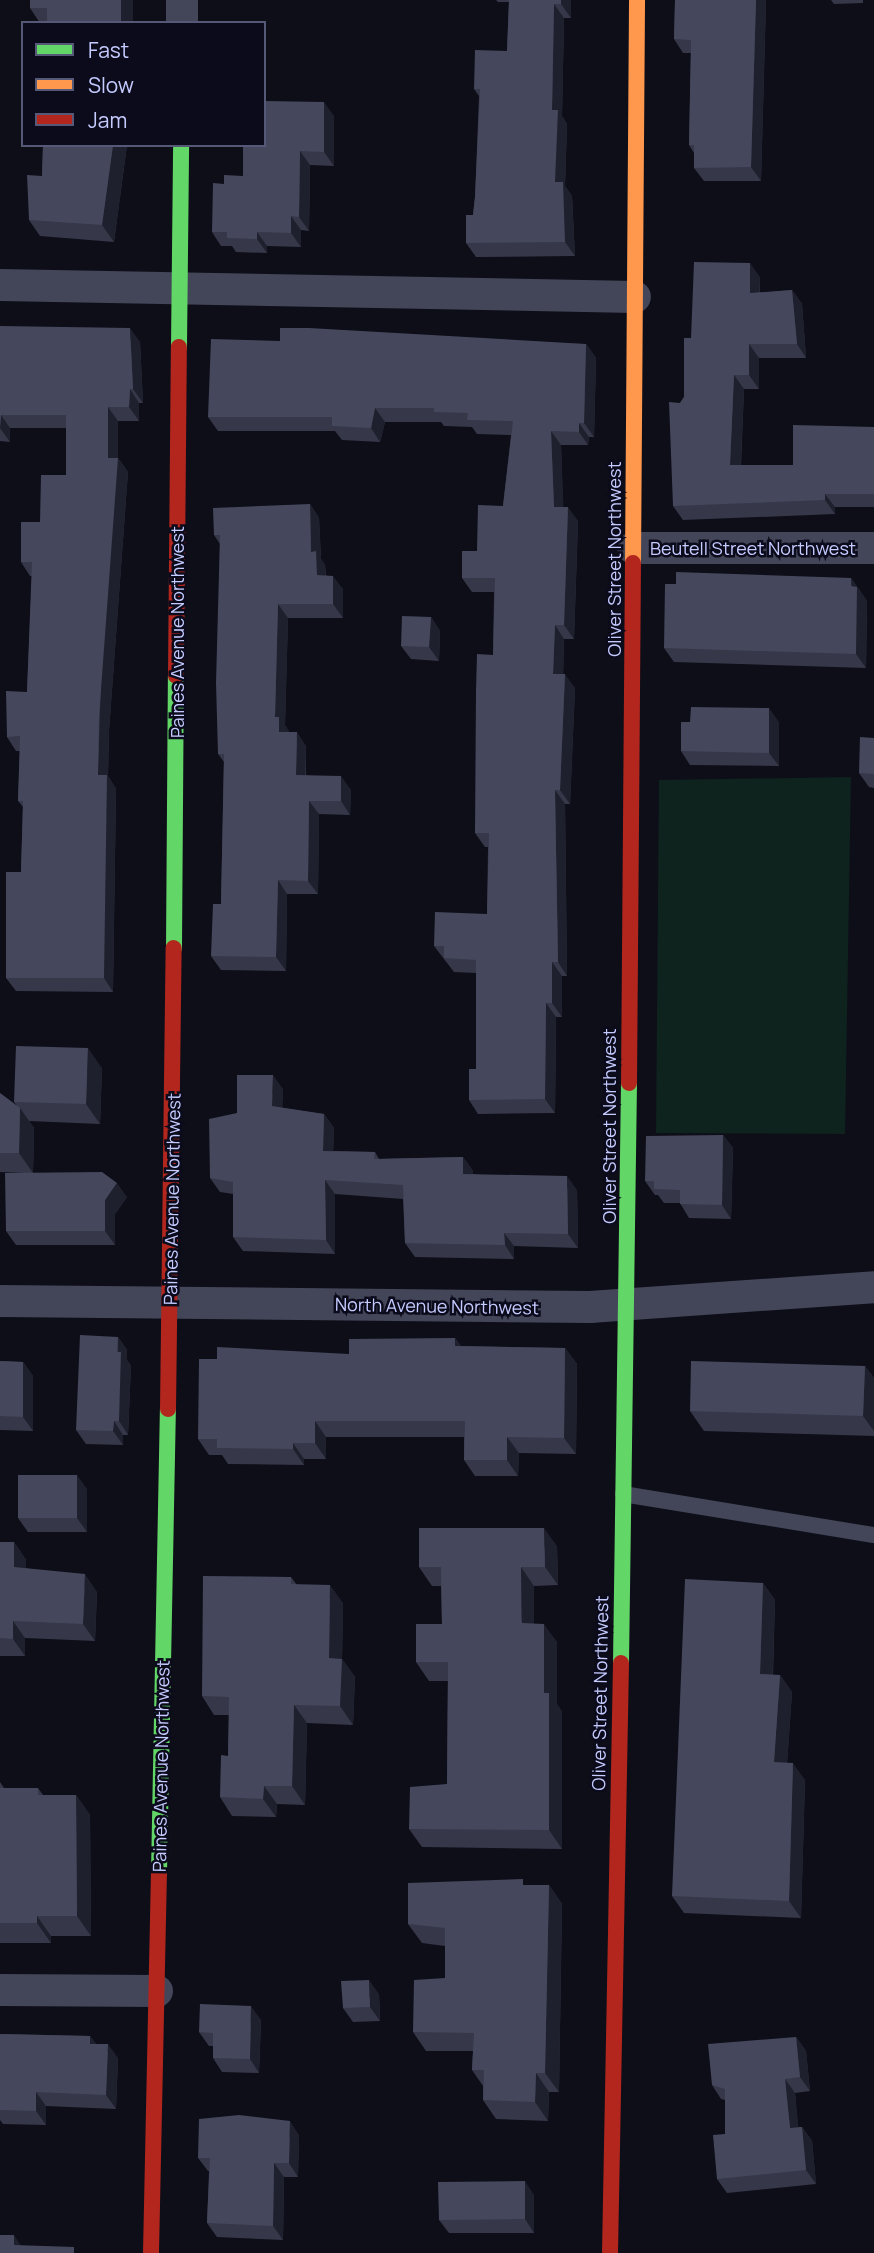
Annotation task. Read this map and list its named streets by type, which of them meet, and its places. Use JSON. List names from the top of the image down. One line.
{"streets":{"street":["Beutell Street Northwest","Oliver Street Northwest","Paines Avenue Northwest","North Avenue Northwest"]},"crossings":[["Beutell Street Northwest","Oliver Street Northwest"],["Oliver Street Northwest","North Avenue Northwest"],["Paines Avenue Northwest","North Avenue Northwest"]],"legend":["Fast","Slow","Jam"]}
